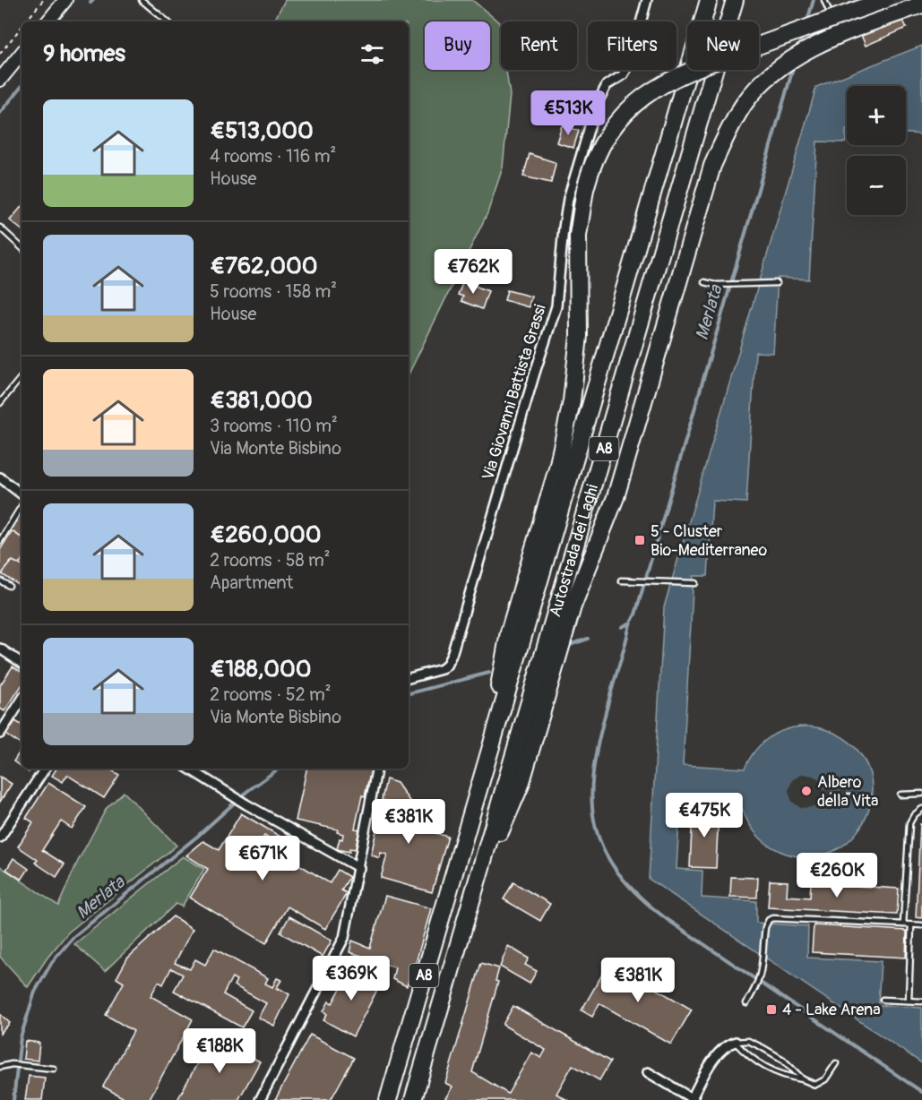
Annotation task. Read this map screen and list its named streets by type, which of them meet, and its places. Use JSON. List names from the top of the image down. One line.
{"streets":{"highway":["A8","Autostrada dei Laghi"],"street":["Via Giovanni Battista Grassi"]},"water":["Merlata"],"places":{"transit":["5 - Cluster Bio-Mediterraneo","4 - Lake Arena"],"other":["Albero della Vita"]},"page":{"chip":["Buy","Rent","Filters","New"],"heading":"9 homes","map_buttons":["+","−"],"list":[{"name":"€513,000","note":"4 rooms · 116 m² · House"},{"name":"€762,000","note":"5 rooms · 158 m² · House"},{"name":"€381,000","note":"3 rooms · 110 m² · Via Monte Bisbino"},{"name":"€260,000","note":"2 rooms · 58 m² · Apartment"},{"name":"€188,000","note":"2 rooms · 52 m² · Via Monte Bisbino"}],"price":["€513K","€762K","€475K","€381K","€671K","€260K","€369K","€381K","€188K"]}}
